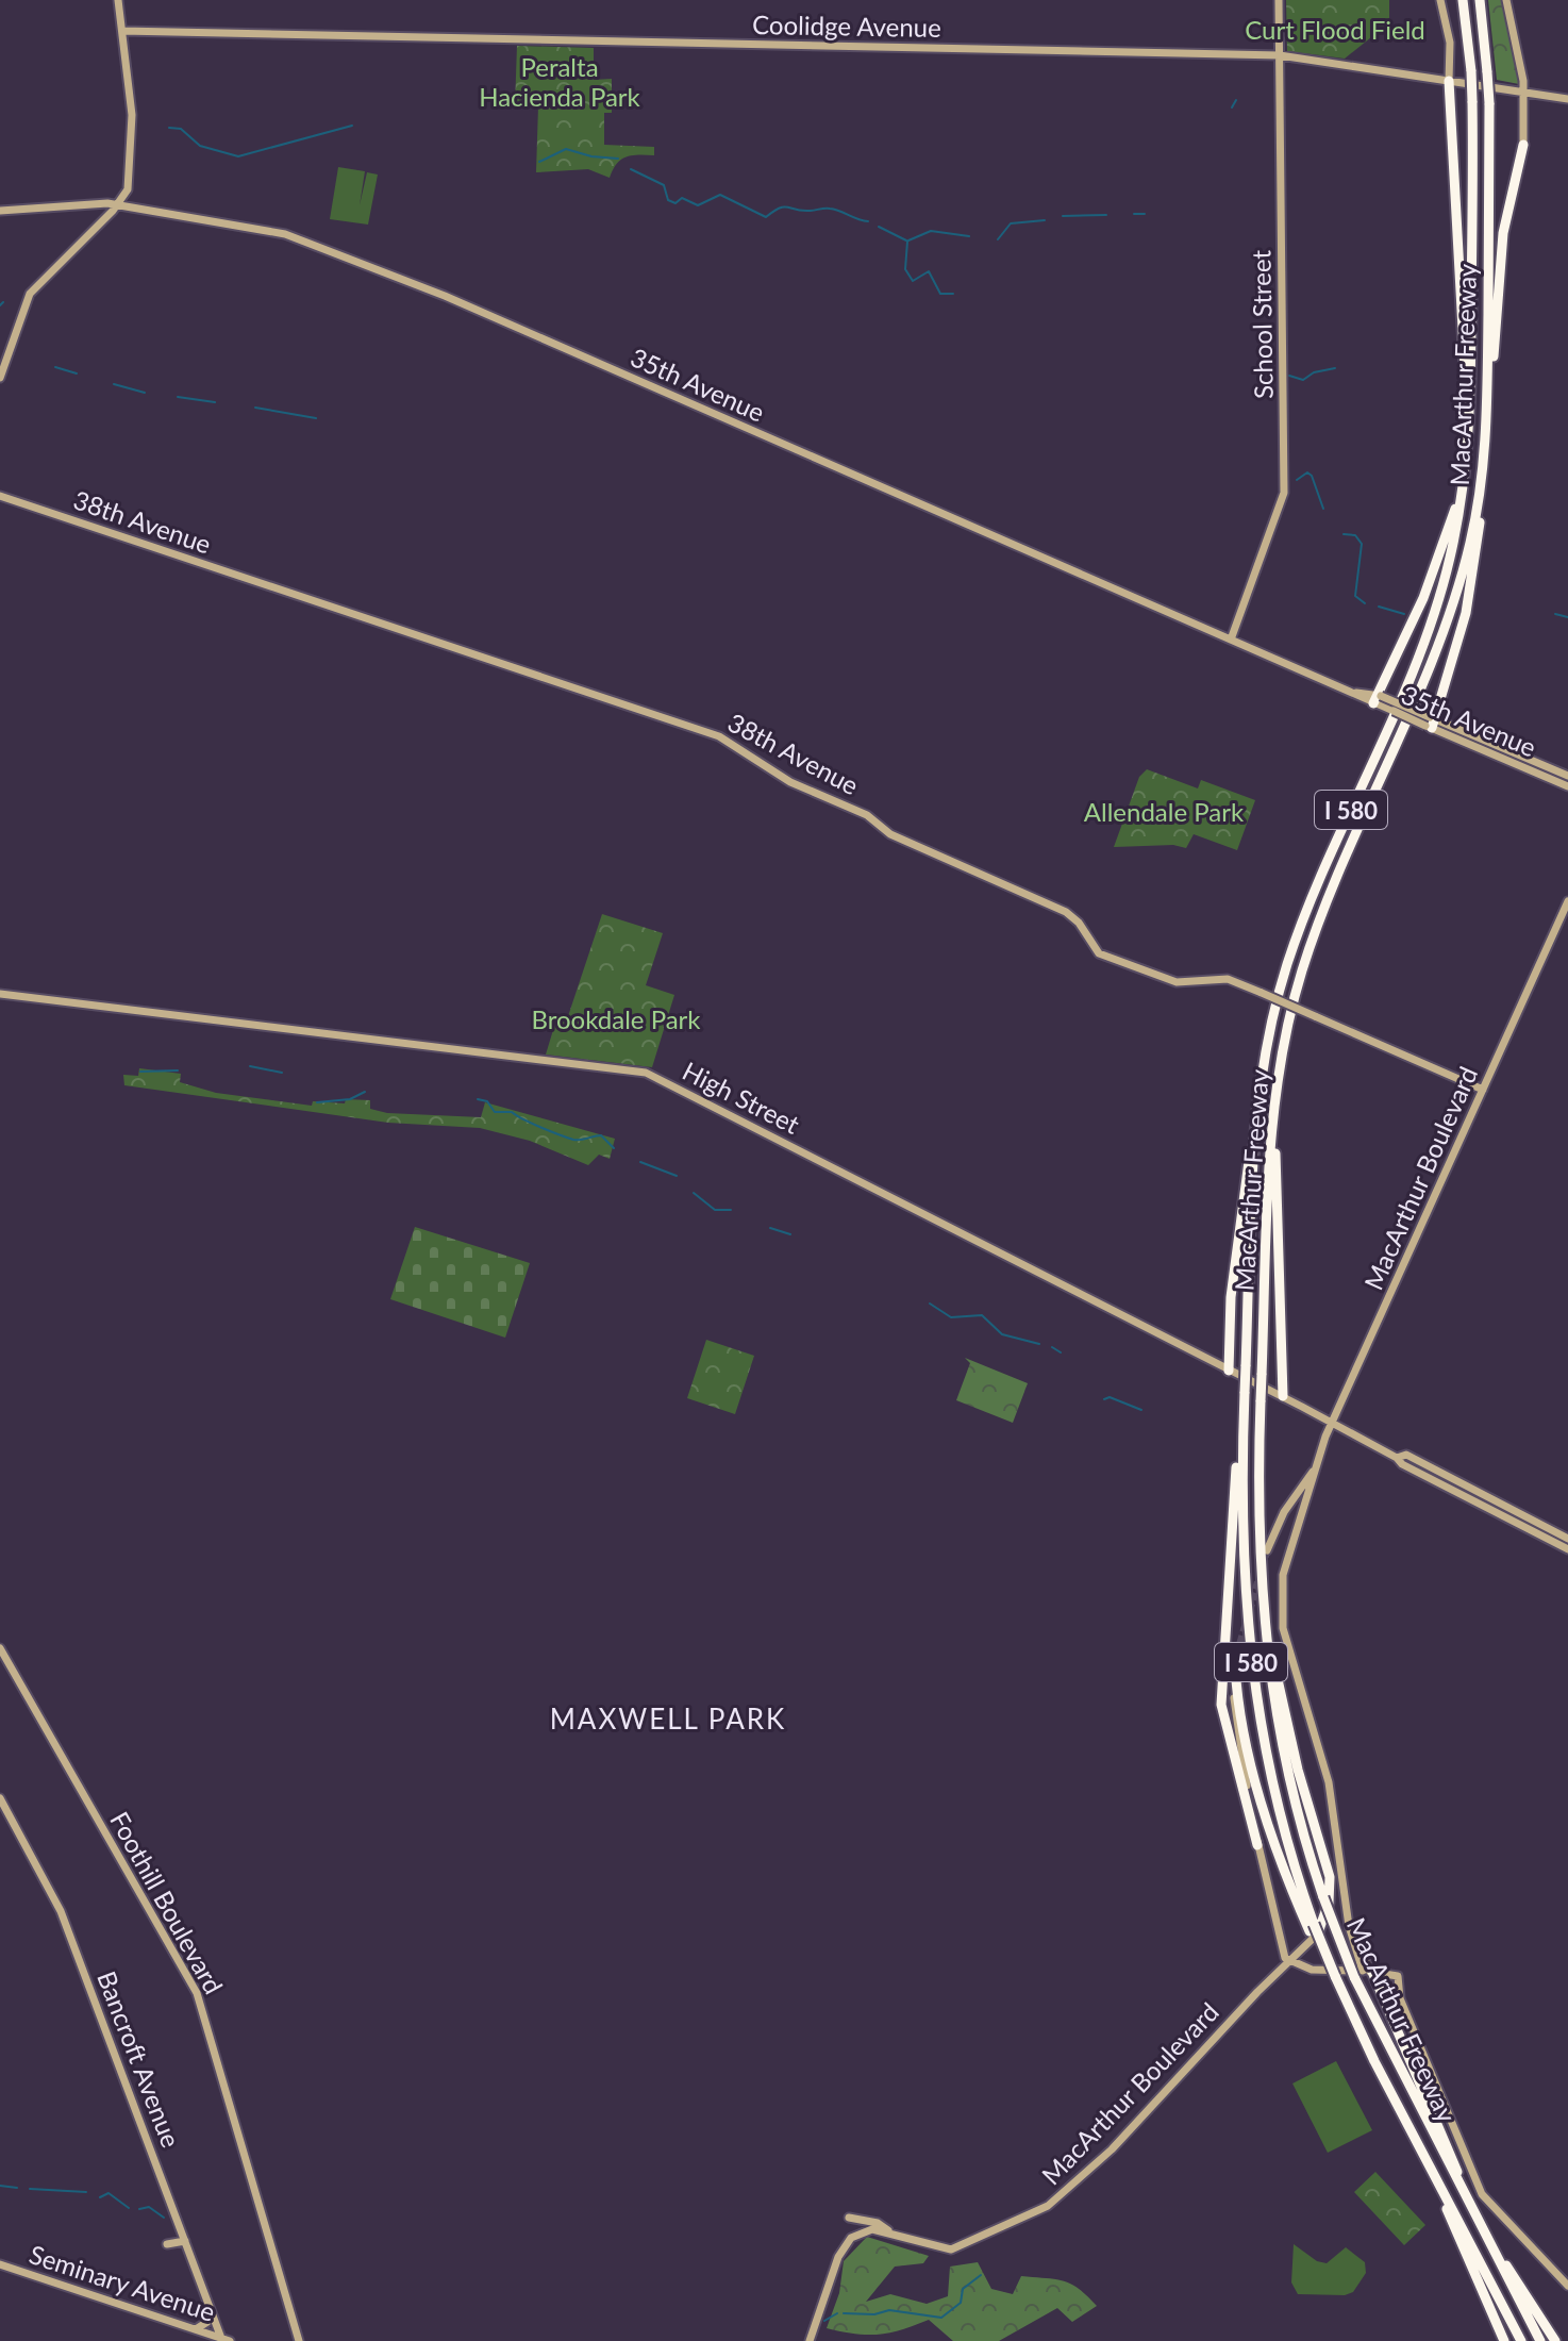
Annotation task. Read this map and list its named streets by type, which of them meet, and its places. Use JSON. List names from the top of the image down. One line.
{"streets":{"highway":["MacArthur Freeway","I 580"],"main road":["Coolidge Avenue","School Street","35th Avenue","38th Avenue","High Street","MacArthur Boulevard","Foothill Boulevard","Bancroft Avenue","Seminary Avenue"]},"crossings":[["Coolidge Avenue","School Street"],["School Street","35th Avenue"],["MacArthur Freeway","MacArthur Boulevard"],["38th Avenue","MacArthur Boulevard"],["High Street","MacArthur Boulevard"],["Bancroft Avenue","Seminary Avenue"]],"districts":["MAXWELL PARK"],"parks":["Curt Flood Field","Peralta Hacienda Park","Allendale Park","Brookdale Park"]}
